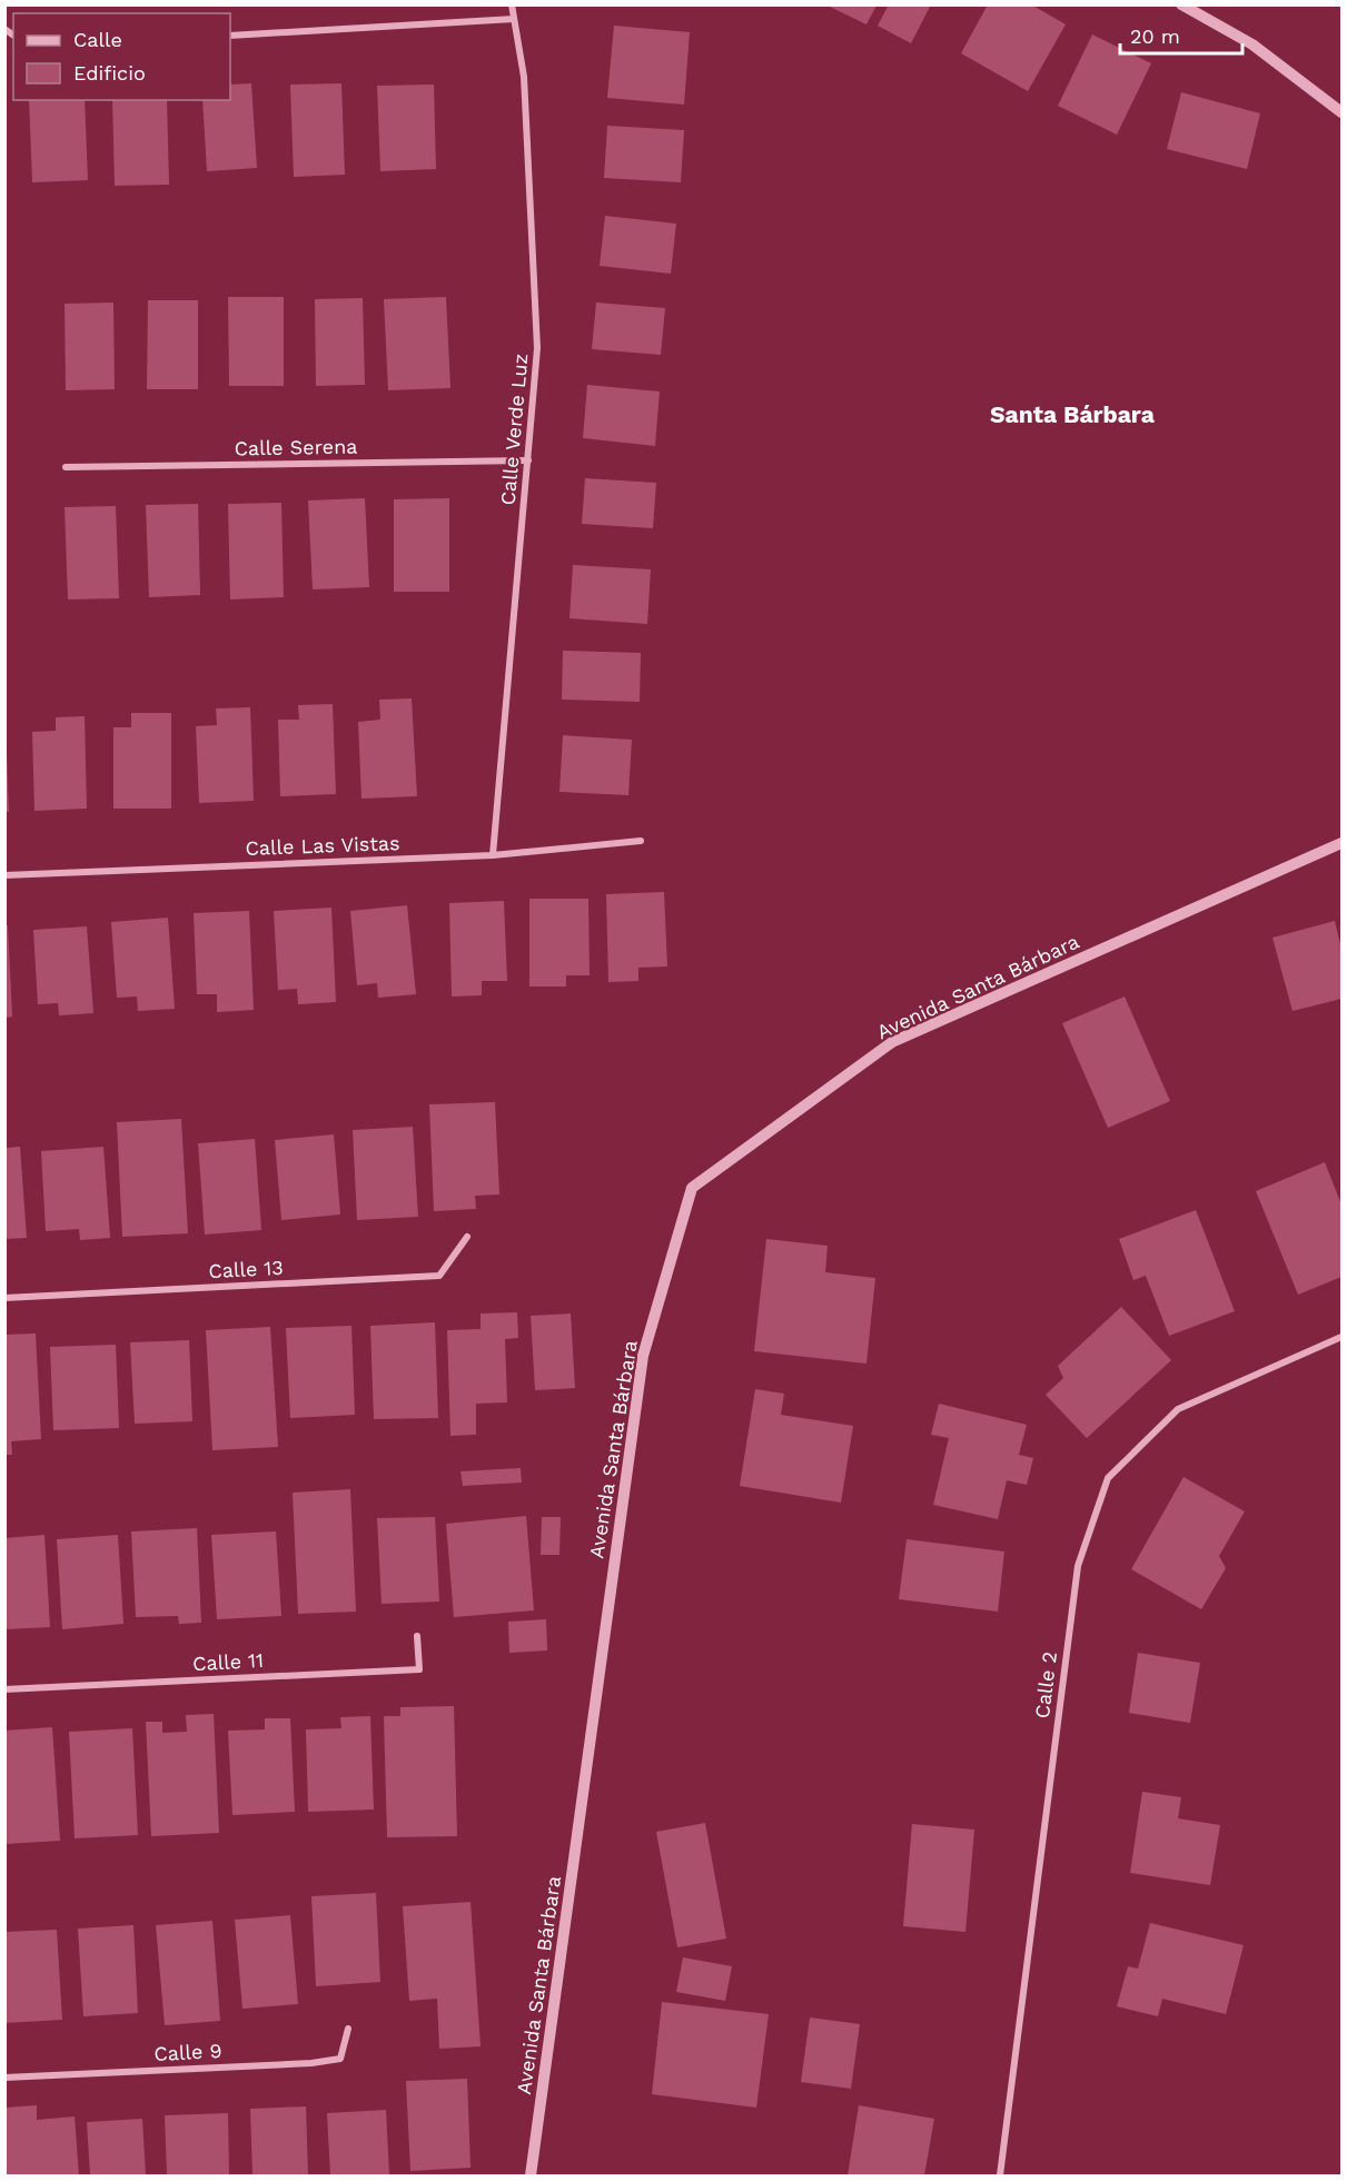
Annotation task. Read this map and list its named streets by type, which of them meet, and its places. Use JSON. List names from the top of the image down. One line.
{"streets":{"street":["Calle Verde Luz","Calle Serena","Calle Las Vistas","Avenida Santa Bárbara","Calle 13","Calle 11","Calle 2","Calle 9"]},"crossings":[["Calle Verde Luz","Calle Serena"],["Calle Verde Luz","Calle Las Vistas"]],"districts":["Santa Bárbara"],"legend":["Calle","Edificio"],"scale_bar":"20 m"}
